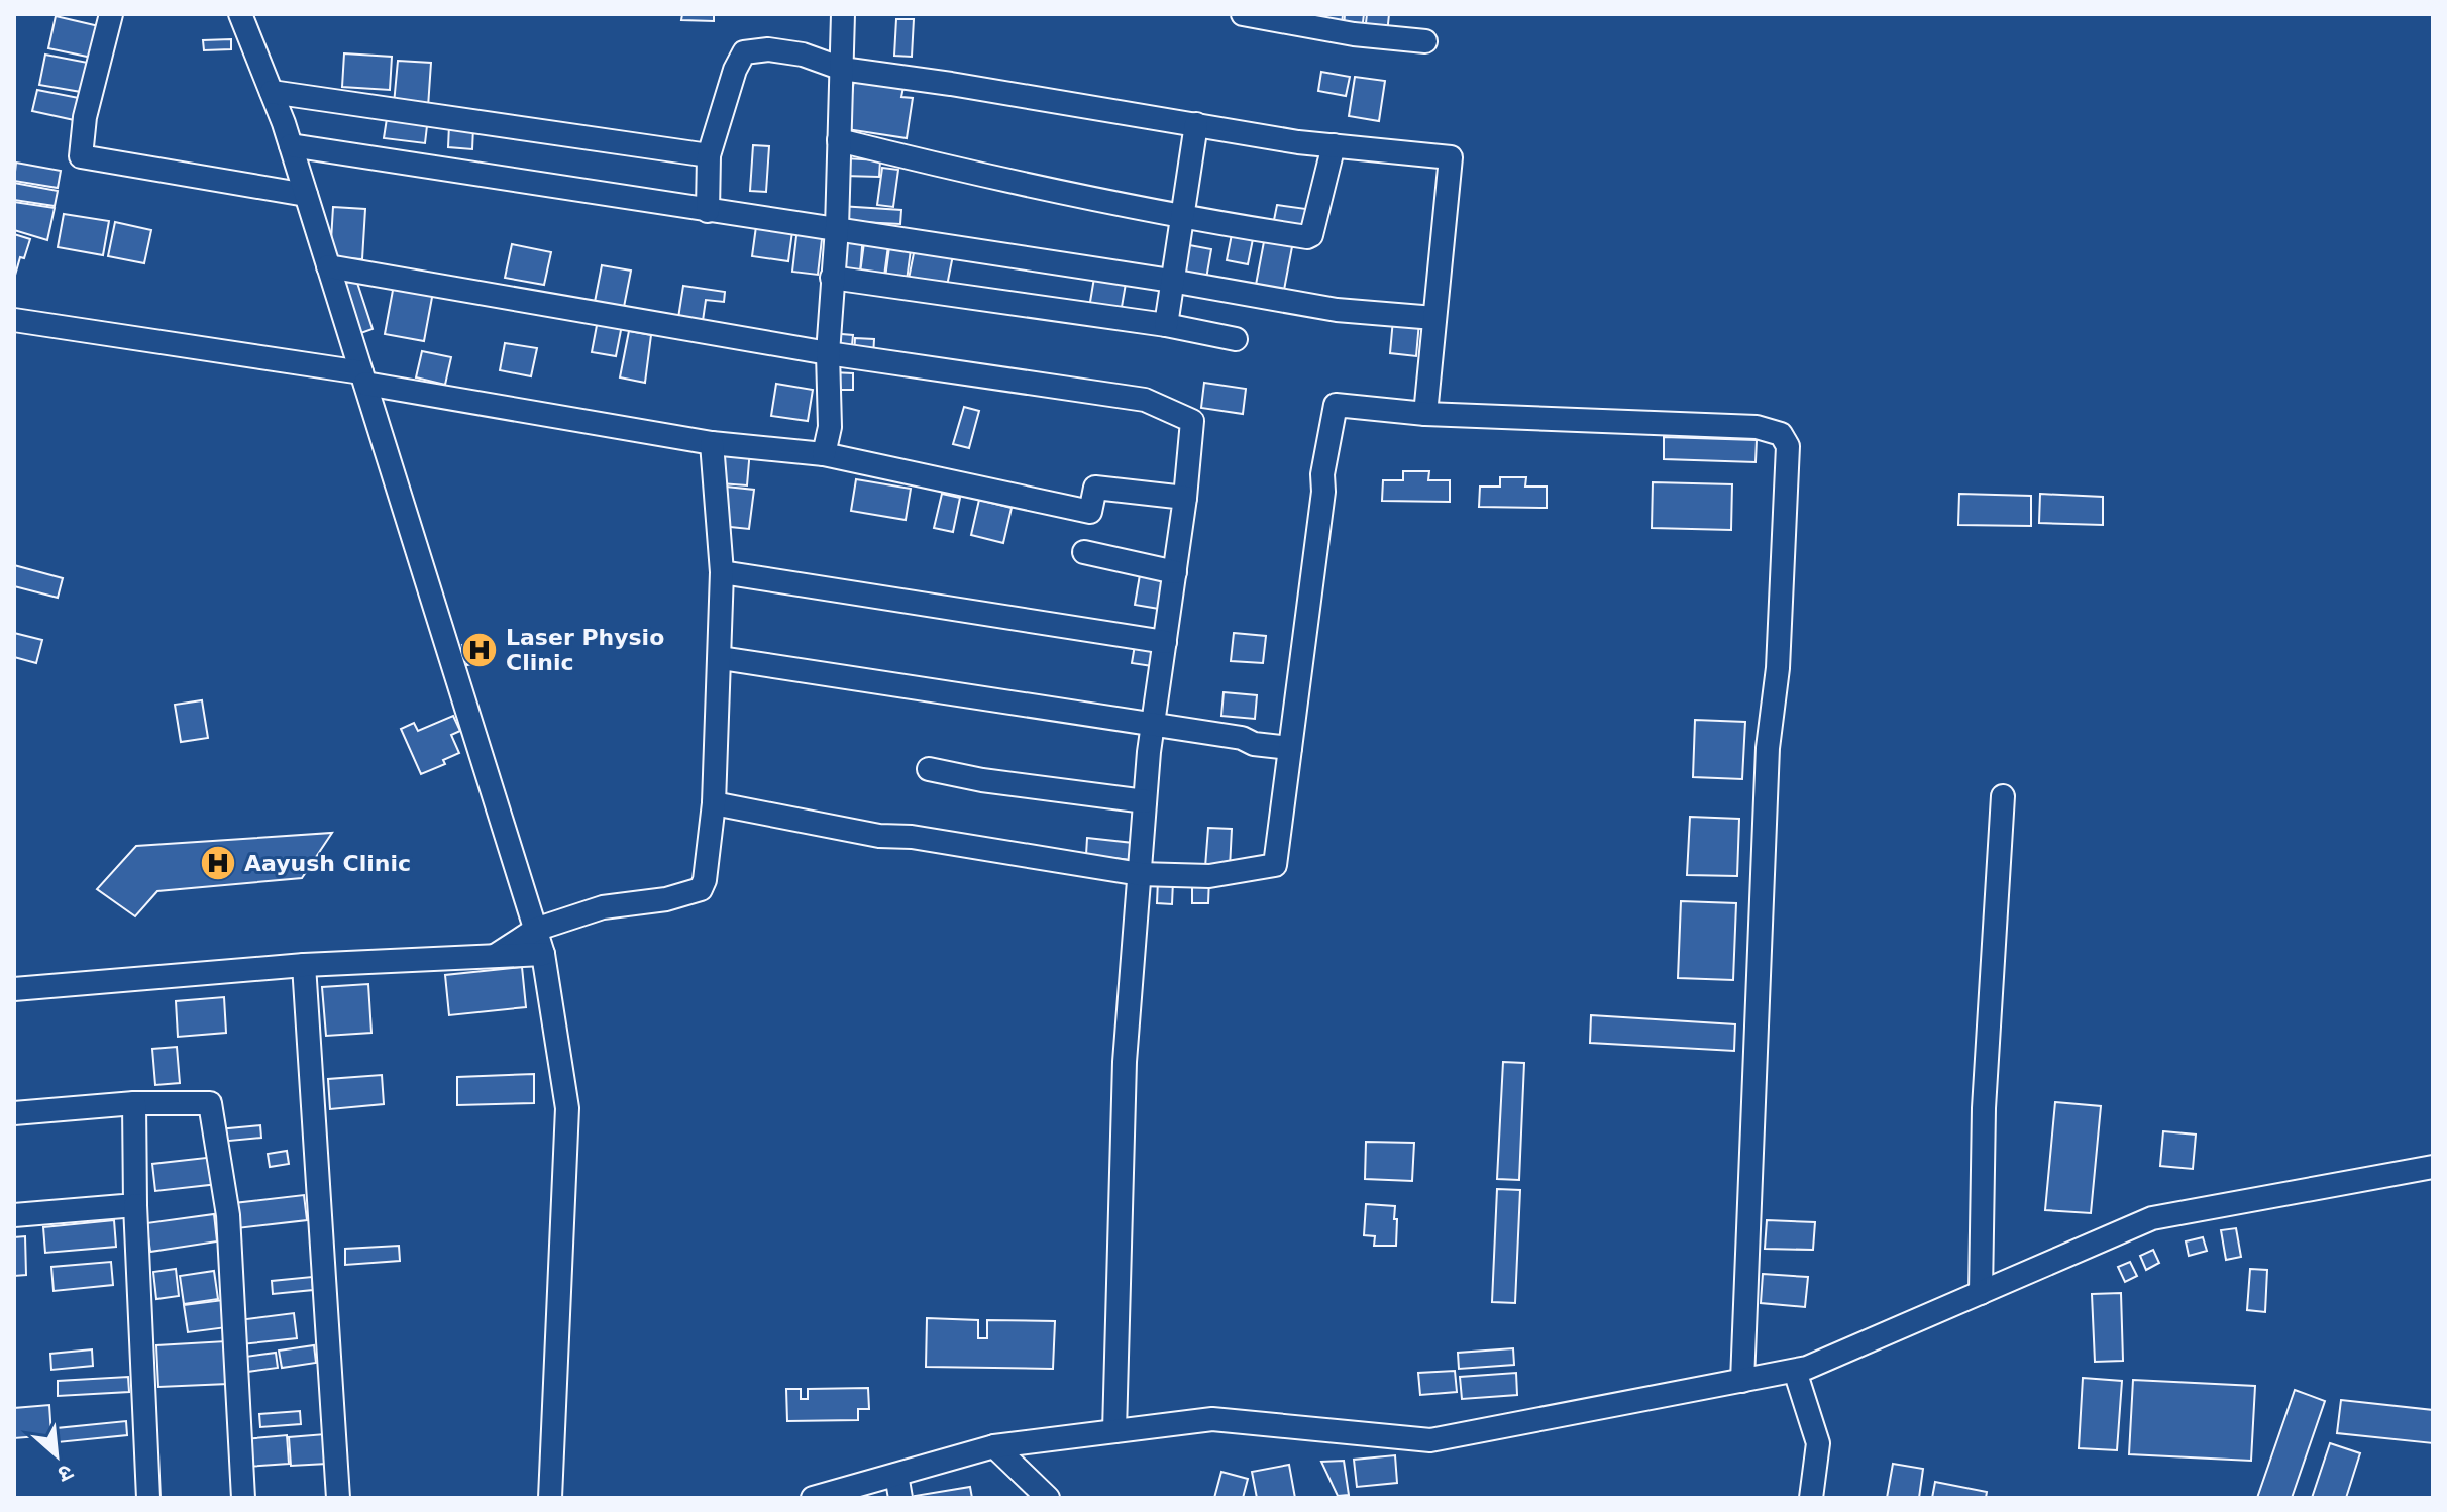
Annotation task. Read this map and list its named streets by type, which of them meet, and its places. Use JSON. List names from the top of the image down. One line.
{"places":{"hospital":["Laser Physio Clinic","Aayush Clinic"]},"north":"bottom right"}
